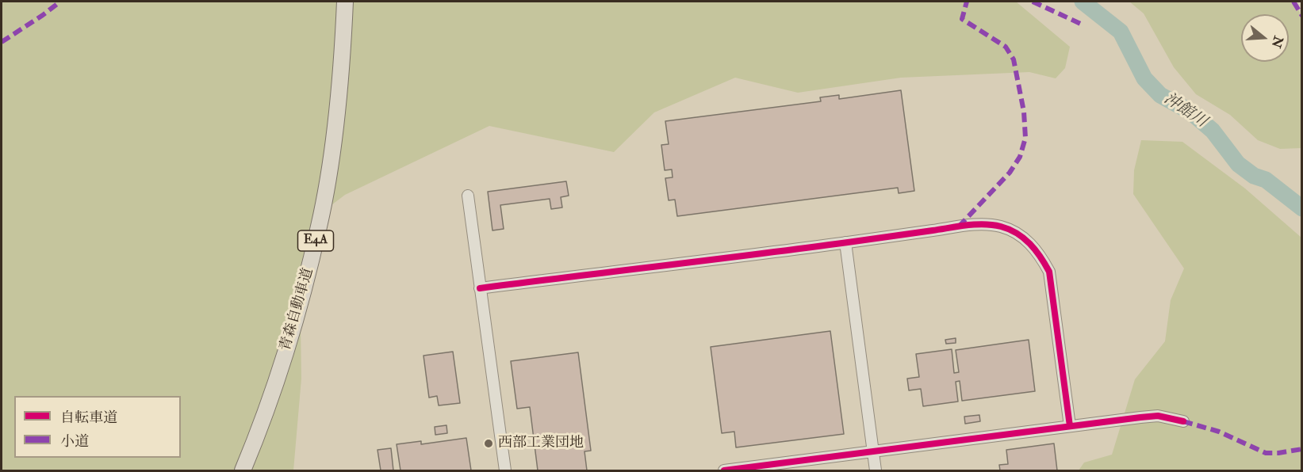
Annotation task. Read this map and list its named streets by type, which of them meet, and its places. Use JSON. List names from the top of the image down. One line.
{"streets":{"highway":["E4A","青森自動車道"]},"water":["沖館川"],"places":["西部工業団地"],"legend":["自転車道","小道"],"north":"right"}
